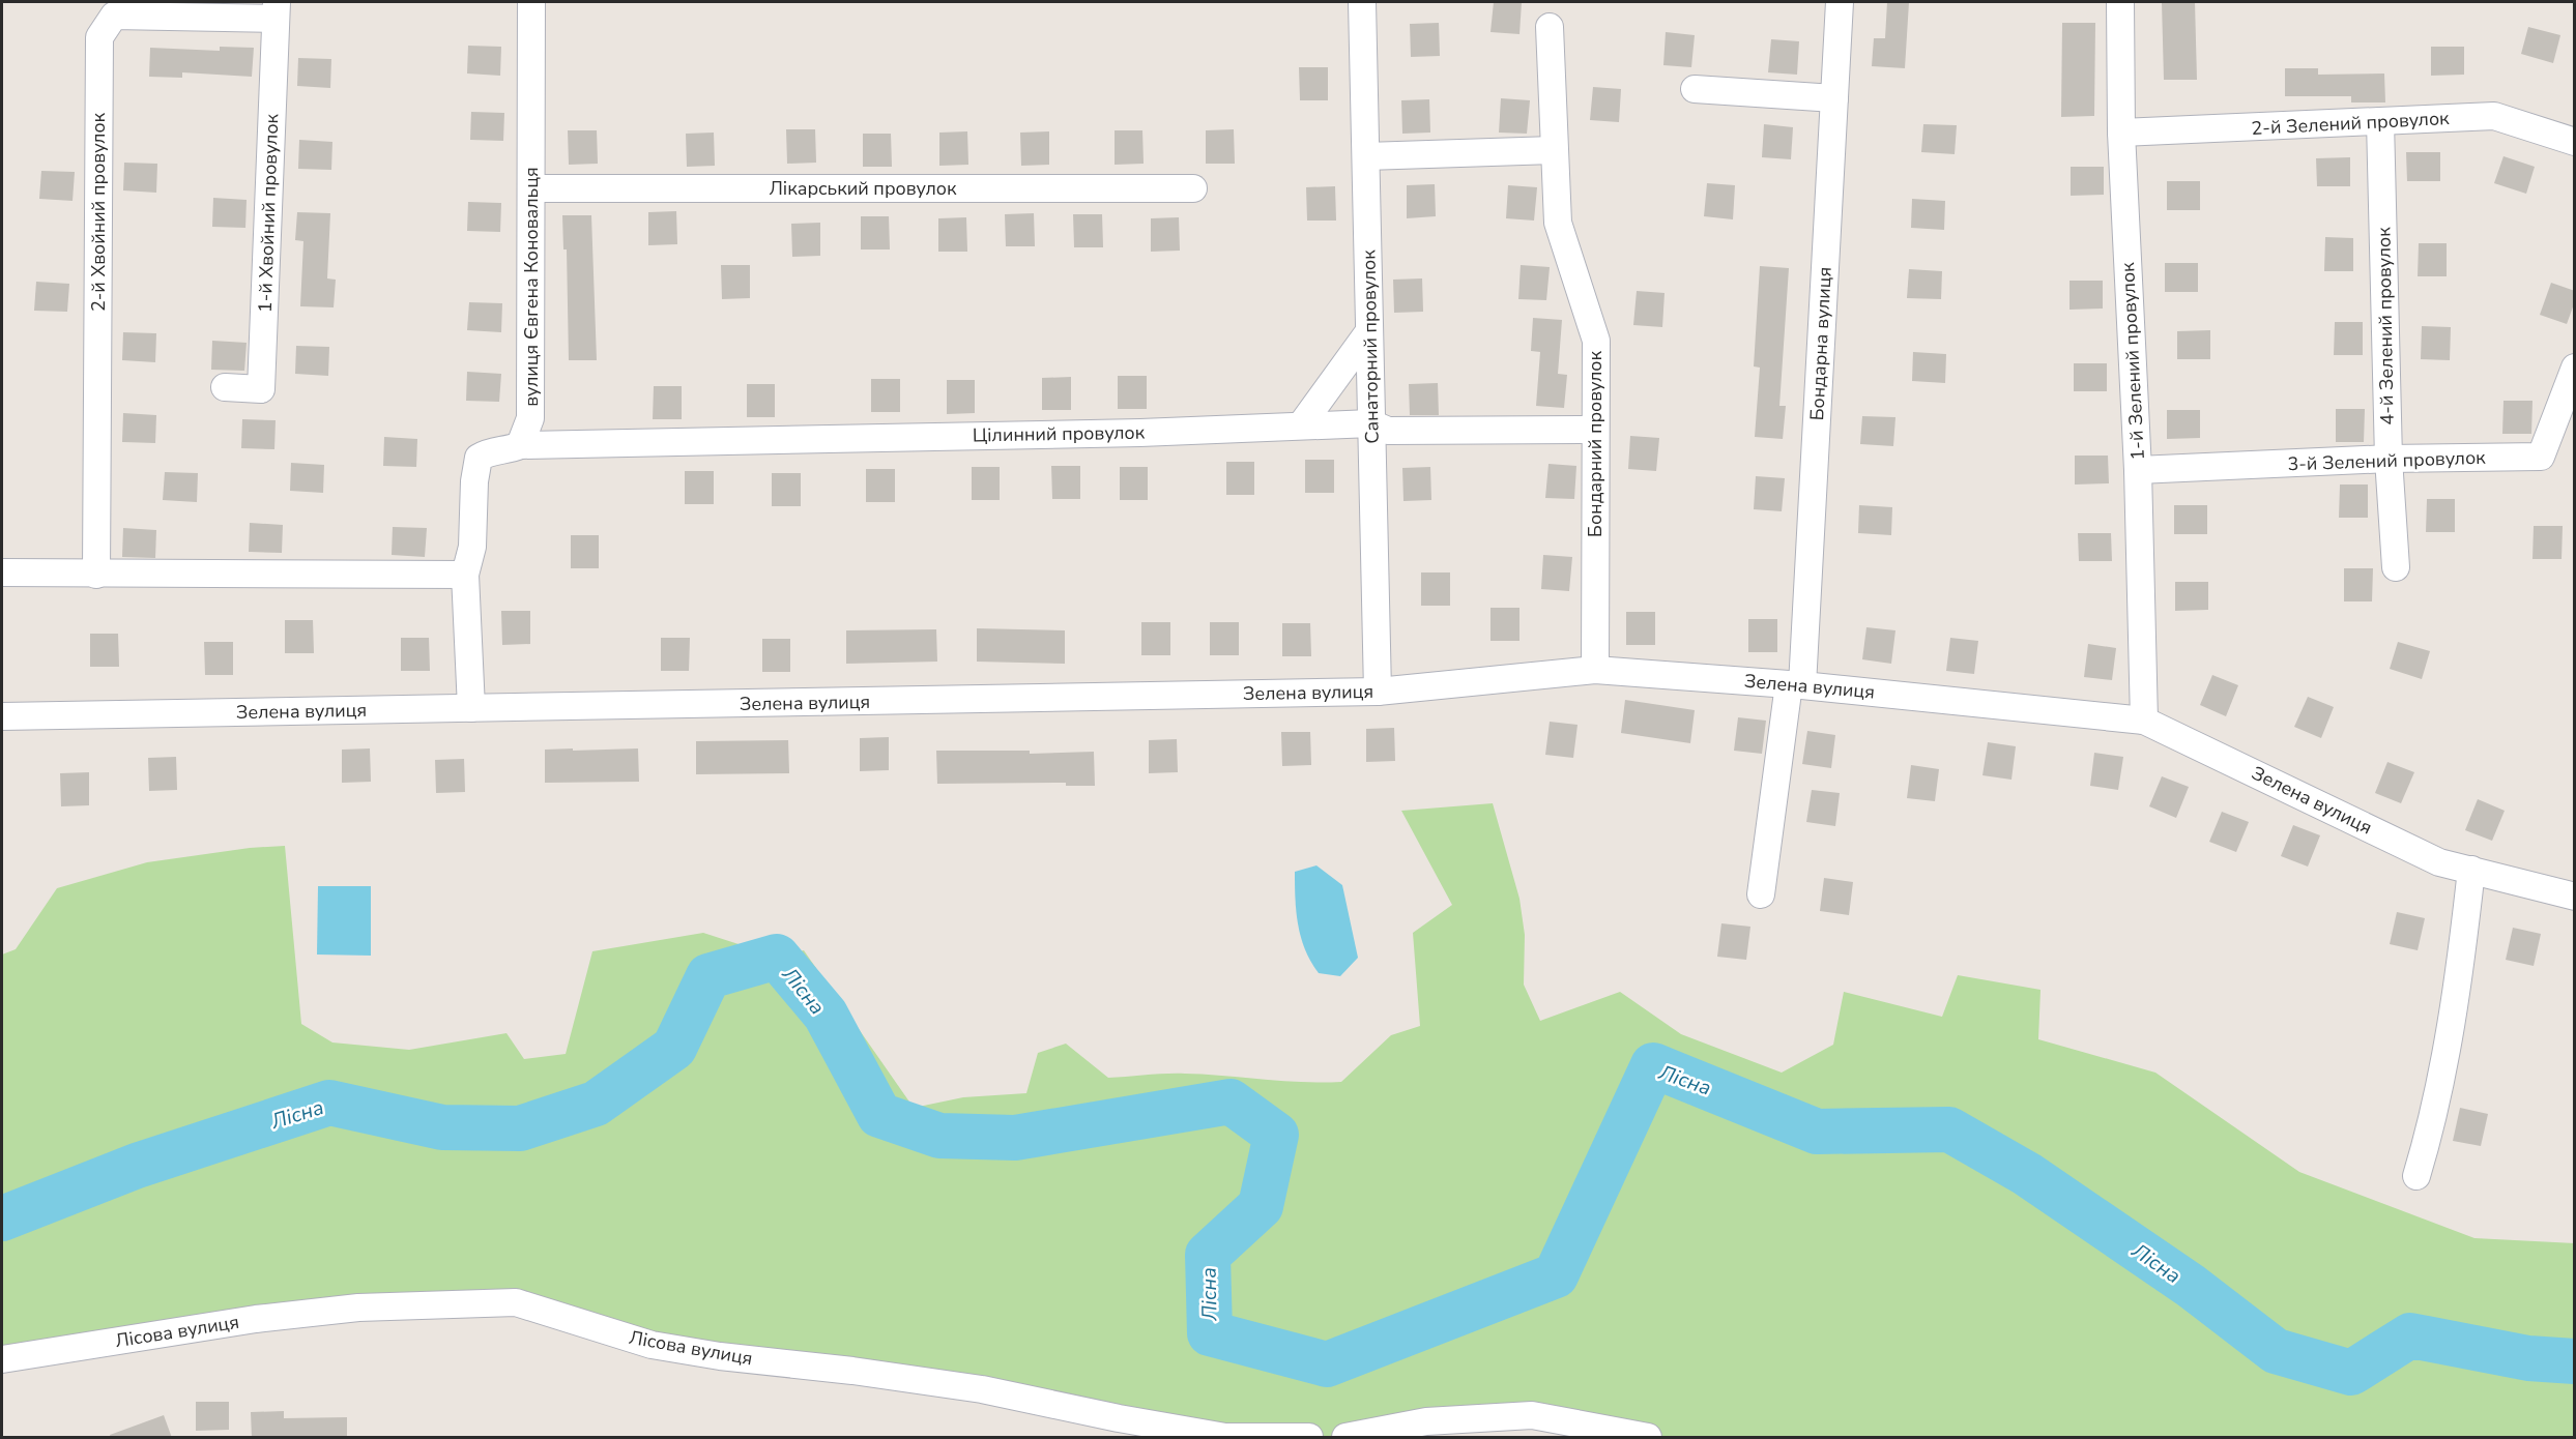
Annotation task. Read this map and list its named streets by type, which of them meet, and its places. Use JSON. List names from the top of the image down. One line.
{"streets":{"street":["2-й Зелений провулок","Лікарський провулок","2-й Хвойний провулок","1-й Хвойний провулок","вулиця Євгена Коновальця","4-й Зелений провулок","Бондарна вулиця","Санаторний провулок","1-й Зелений провулок","Цілинний провулок","Бондарний провулок","3-й Зелений провулок","Зелена вулиця","Лісова вулиця"]},"crossings":[["2-й Зелений провулок","4-й Зелений провулок"],["2-й Зелений провулок","1-й Зелений провулок"],["Лікарський провулок","вулиця Євгена Коновальця"],["2-й Хвойний провулок","1-й Хвойний провулок"],["вулиця Євгена Коновальця","Цілинний провулок"],["4-й Зелений провулок","3-й Зелений провулок"],["Бондарна вулиця","Зелена вулиця"],["Санаторний провулок","Цілинний провулок"],["Санаторний провулок","Зелена вулиця"],["1-й Зелений провулок","3-й Зелений провулок"],["1-й Зелений провулок","Зелена вулиця"],["Цілинний провулок","Бондарний провулок"],["Бондарний провулок","Зелена вулиця"]],"water":["Лісна"]}
